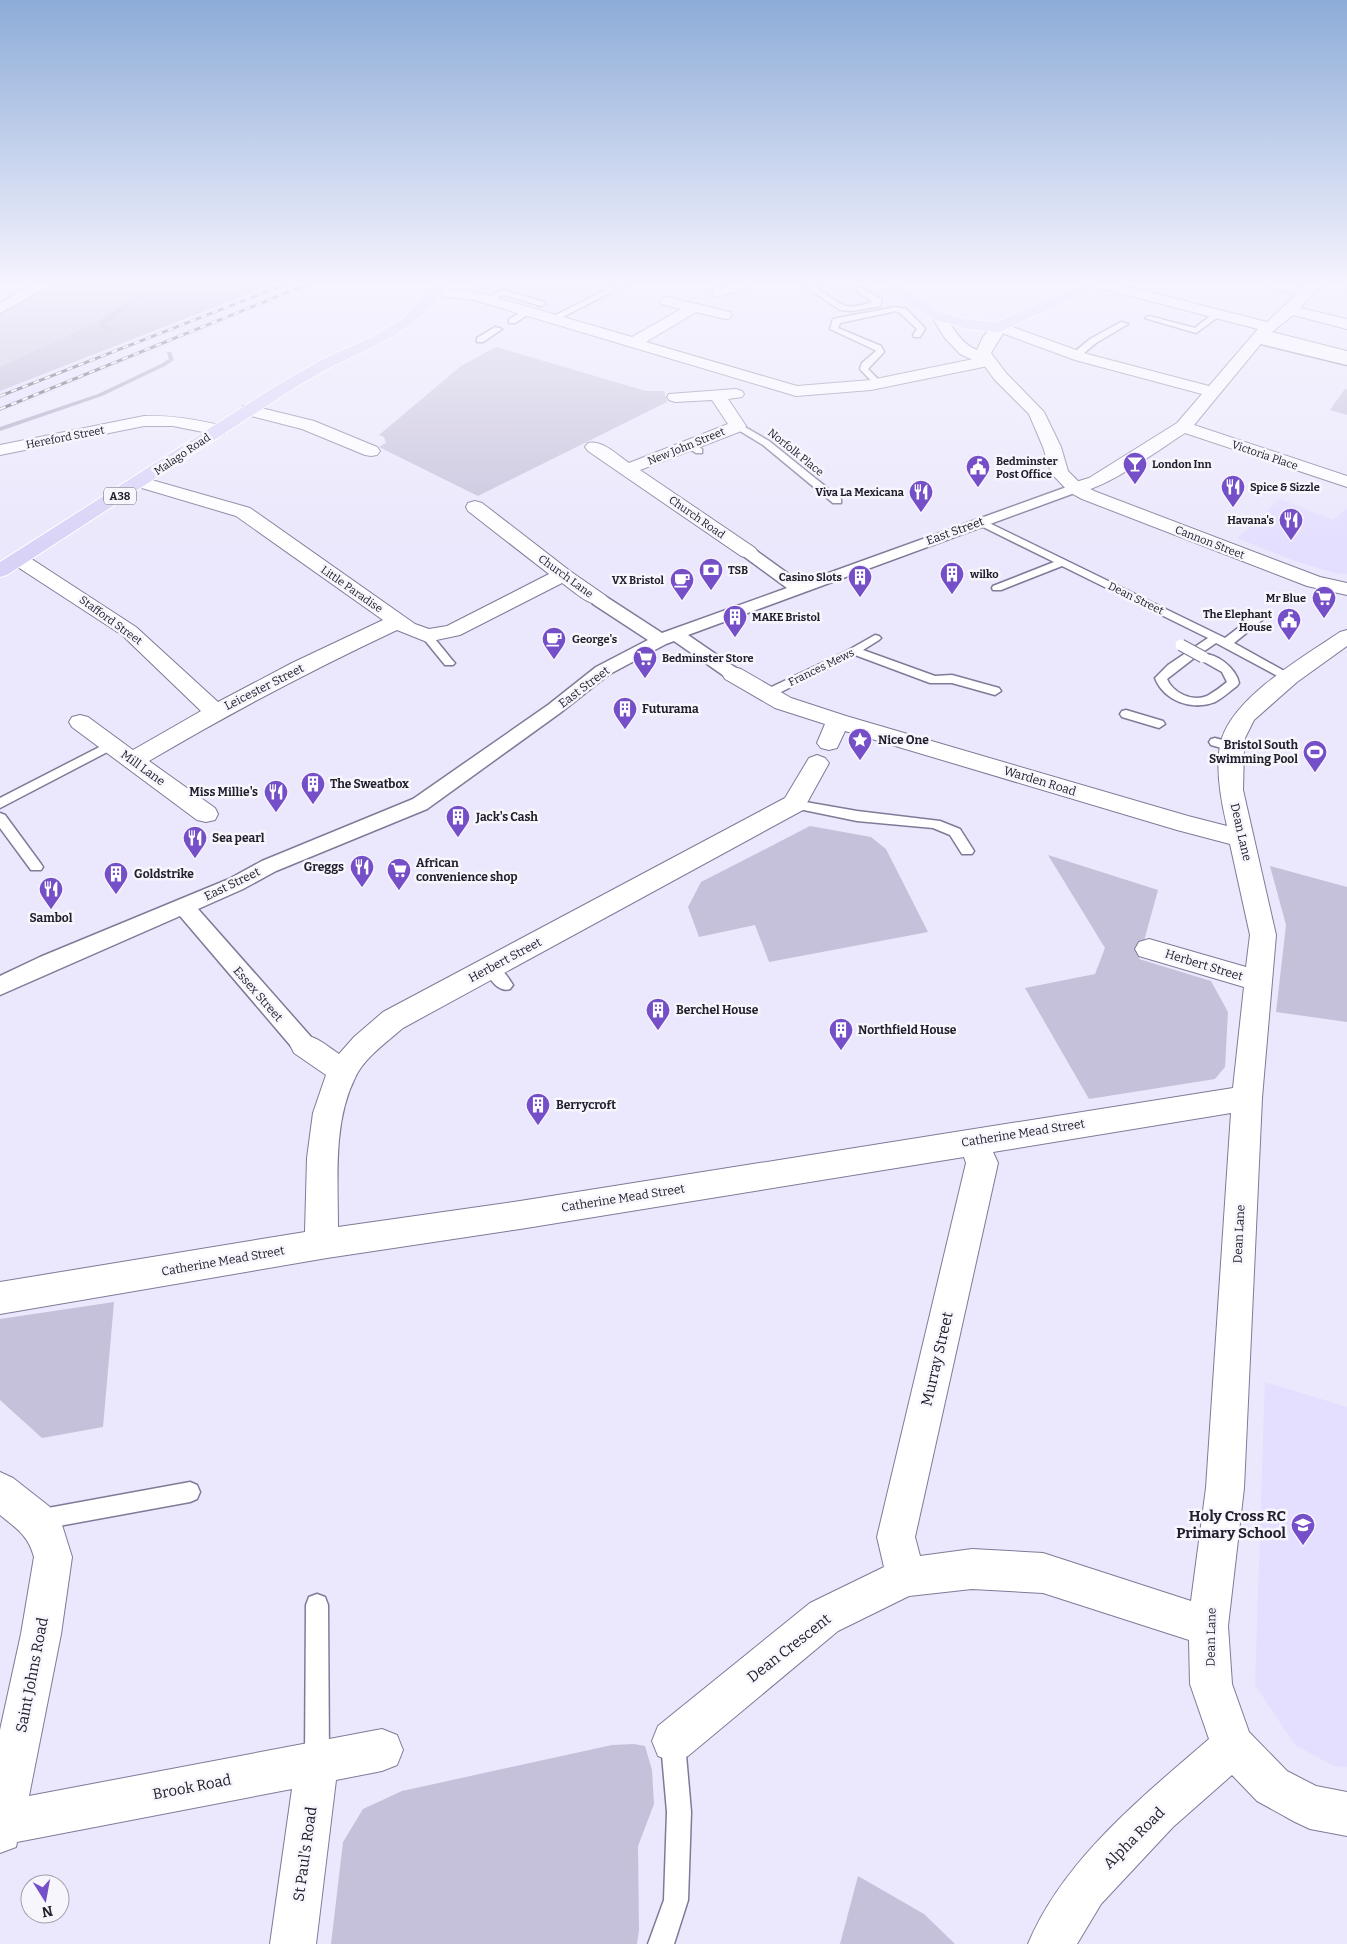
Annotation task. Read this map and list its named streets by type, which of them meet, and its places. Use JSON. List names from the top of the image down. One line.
{"streets":{"highway":["Malago Road","A38"],"street":["Hereford Street","New John Street","Victoria Place","Church Road","East Street","Cannon Street","Church Lane","Little Paradise","Stafford Street","Leicester Street","Mill Lane","Warden Road","Dean Lane","Herbert Street","Essex Street","Catherine Mead Street","Murray Street","Dean Crescent","Saint Johns Road","Brook Road","Alpha Road","St Paul's Road"],"lane":["Norfolk Place","Dean Street","Frances Mews"]},"crossings":[["Hereford Street","Malago Road"],["New John Street","Norfolk Place"],["New John Street","Church Road"],["Malago Road","A38"],["Malago Road","Little Paradise"],["Malago Road","Stafford Street"],["A38","Stafford Street"],["Church Road","East Street"],["East Street","Cannon Street"],["East Street","Church Lane"],["East Street","Dean Street"],["East Street","Warden Road"],["East Street","Essex Street"],["Church Lane","Warden Road"],["Little Paradise","Leicester Street"],["Dean Street","Dean Lane"],["Stafford Street","Leicester Street"],["Frances Mews","Warden Road"],["Leicester Street","Mill Lane"],["Warden Road","Dean Lane"],["Dean Lane","Herbert Street"],["Dean Lane","Catherine Mead Street"],["Dean Lane","Dean Crescent"],["Dean Lane","Alpha Road"],["Herbert Street","Essex Street"],["Herbert Street","Catherine Mead Street"],["Catherine Mead Street","Murray Street"],["Murray Street","Dean Crescent"],["Saint Johns Road","Brook Road"],["Brook Road","St Paul's Road"]],"places":{"bar":["London Inn"],"public building":["Bedminster Post Office","The Elephant House"],"restaurant":["Spice & Sizzle","Viva La Mexicana","Havana's","Miss Millie's","Sea pearl","Greggs","Sambol"],"bank":["TSB"],"building":["wilko","Casino Slots","MAKE Bristol","Futurama","The Sweatbox","Jack's Cash","Goldstrike","Berchel House","Northfield House","Berrycroft"],"cafe":["VX Bristol","George's"],"supermarket":["Mr Blue","Bedminster Store","African convenience shop"],"place":["Nice One"],"sports":["Bristol South Swimming Pool"],"school or university":["Holy Cross RC Primary School"]},"north":"bottom"}
